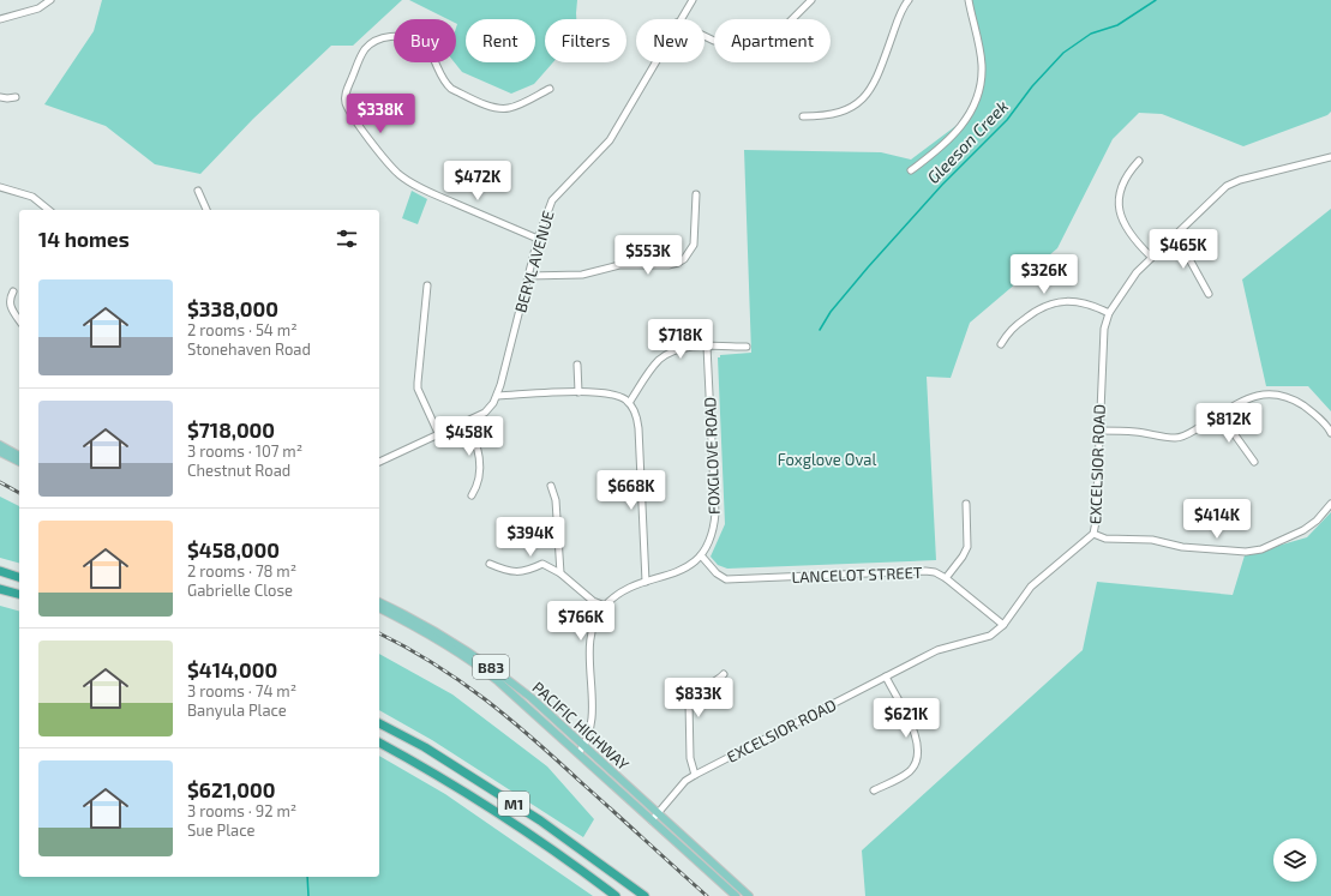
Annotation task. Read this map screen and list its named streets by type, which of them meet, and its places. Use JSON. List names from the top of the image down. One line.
{"streets":{"highway":["M1"],"main road":["B83","PACIFIC HIGHWAY"],"street":["BERYL AVENUE","FOXGLOVE ROAD","EXCELSIOR ROAD","LANCELOT STREET"]},"crossings":[["FOXGLOVE ROAD","LANCELOT STREET"],["FOXGLOVE ROAD","PACIFIC HIGHWAY"],["EXCELSIOR ROAD","LANCELOT STREET"],["EXCELSIOR ROAD","PACIFIC HIGHWAY"]],"water":["Gleeson Creek"],"parks":["Foxglove Oval"],"page":{"chip":["Buy","Rent","Filters","New","Apartment"],"price":["$338K","$472K","$465K","$553K","$326K","$718K","$812K","$458K","$668K","$414K","$394K","$766K","$833K","$621K"],"heading":"14 homes","list":[{"name":"$338,000","note":"2 rooms · 54 m² · Stonehaven Road"},{"name":"$718,000","note":"3 rooms · 107 m² · Chestnut Road"},{"name":"$458,000","note":"2 rooms · 78 m² · Gabrielle Close"},{"name":"$414,000","note":"3 rooms · 74 m² · Banyula Place"},{"name":"$621,000","note":"3 rooms · 92 m² · Sue Place"}]}}
